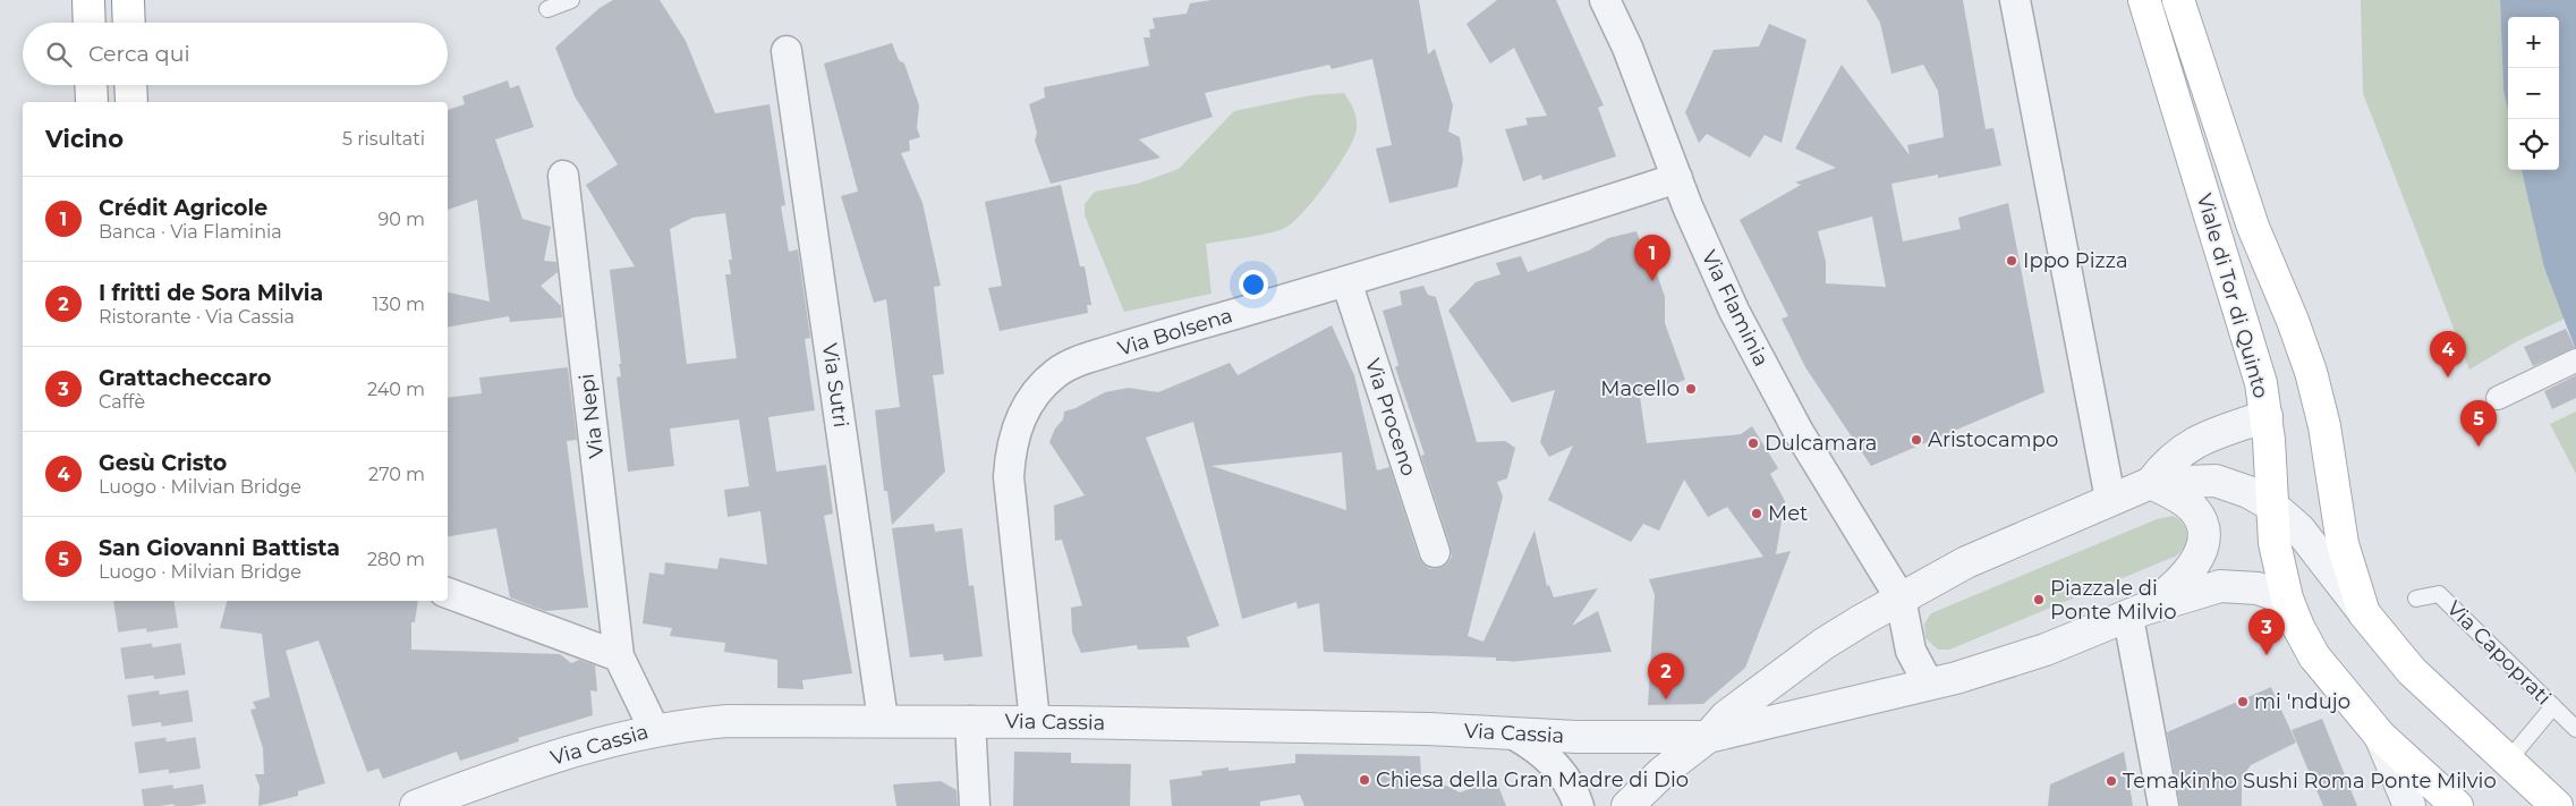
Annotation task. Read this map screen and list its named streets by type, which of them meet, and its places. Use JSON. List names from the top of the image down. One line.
{"streets":{"main road":["Viale di Tor di Quinto"],"street":["Via Flaminia","Via Bolsena","Via Sutri","Via Nepi","Via Proceno","Via Cassia"],"lane":["Via Capoprati"]},"crossings":[["Via Flaminia","Via Bolsena"],["Via Bolsena","Via Proceno"],["Via Bolsena","Via Cassia"],["Via Sutri","Via Cassia"],["Via Nepi","Via Cassia"]],"places":["Ippo Pizza","Macello","Aristocampo","Dulcamara","Met","Piazzale di Ponte Milvio","mi 'ndujo","Chiesa della Gran Madre di Dio","Temakinho Sushi Roma Ponte Milvio"],"page":{"map_buttons":["+","−"],"search":"Cerca qui","heading":["Vicino","5 risultati"],"list":[{"mark":"1","name":"Crédit Agricole","note":"Banca · Via Flaminia","value":"90 m"},{"mark":"2","name":"I fritti de Sora Milvia","note":"Ristorante · Via Cassia","value":"130 m"},{"mark":"3","name":"Grattacheccaro","note":"Caffè","value":"240 m"},{"mark":"4","name":"Gesù Cristo","note":"Luogo · Milvian Bridge","value":"270 m"},{"mark":"5","name":"San Giovanni Battista","note":"Luogo · Milvian Bridge","value":"280 m"}],"pins":["1","4","5","3","2"]}}
